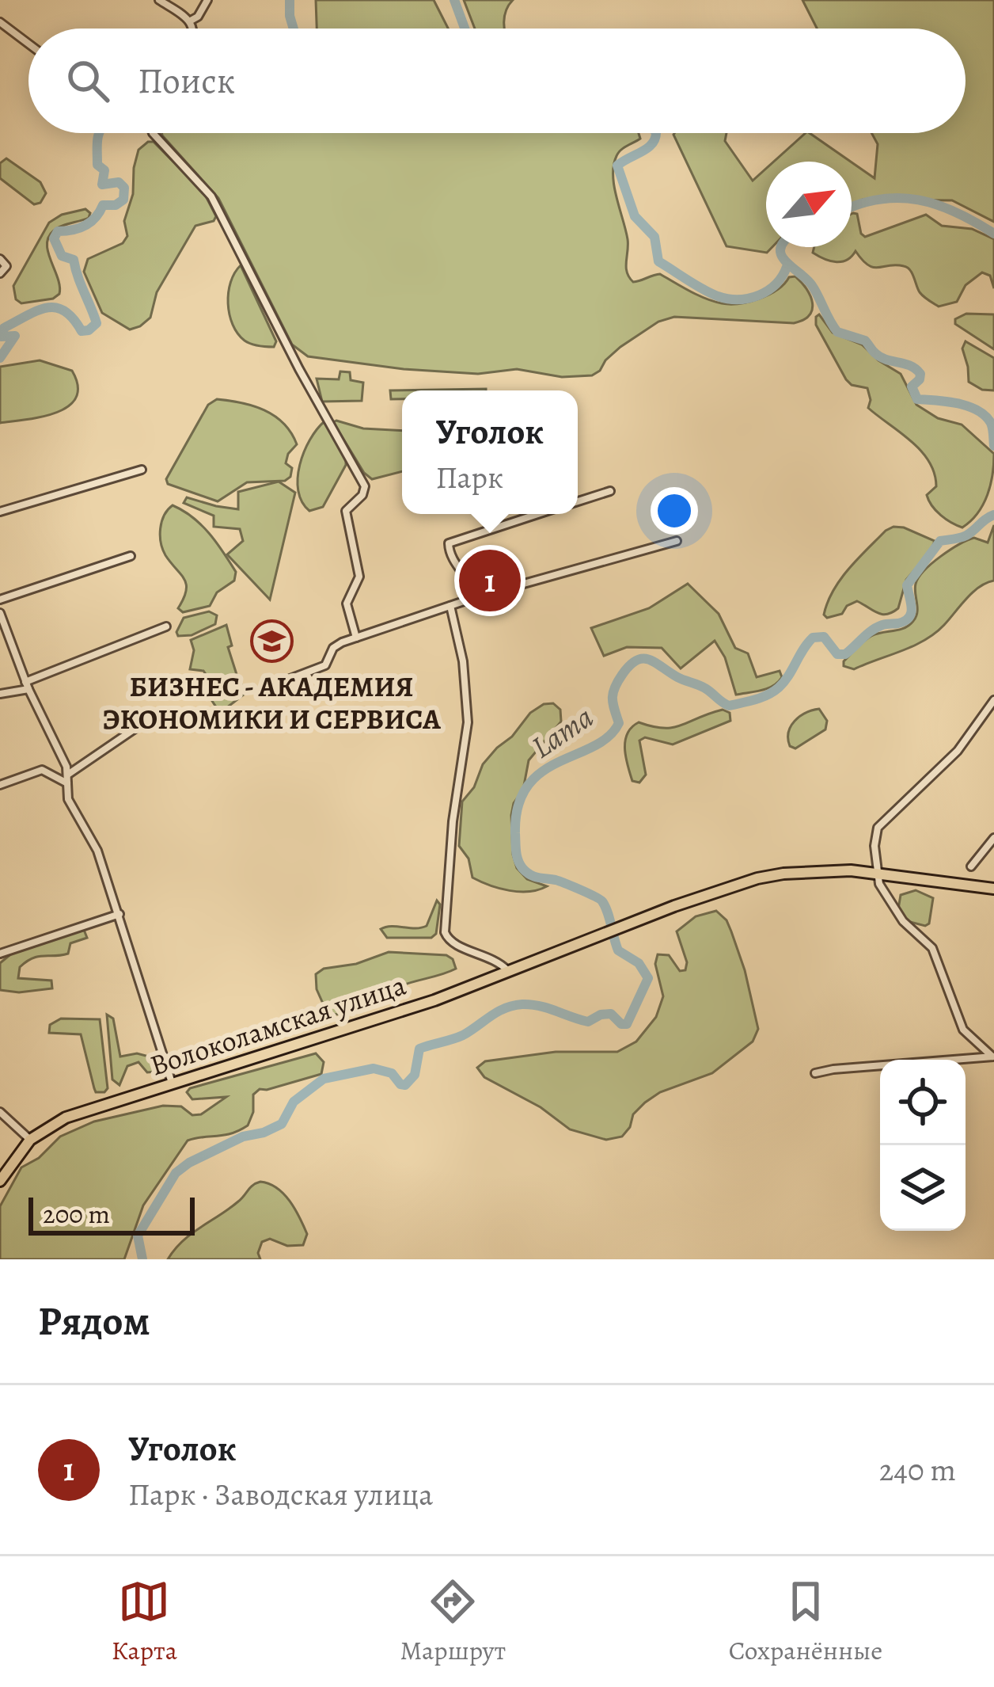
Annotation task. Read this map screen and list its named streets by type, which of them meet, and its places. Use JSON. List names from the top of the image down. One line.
{"streets":{"main road":["Волоколамская улица"]},"water":["Lama"],"places":{"school or university":["БИЗНЕС - АКАДЕМИЯ ЭКОНОМИКИ И СЕРВИСА"]},"scale_bar":"200 m","north":"top right","page":{"search":"Поиск","popup":["Уголок","Парк"],"pins":"1","scale":"200 m","heading":"Рядом","list":[{"mark":"1","name":"Уголок","note":"Парк · Заводская улица","value":"240 m"}],"nav":["Карта","Маршрут","Сохранённые"]}}
